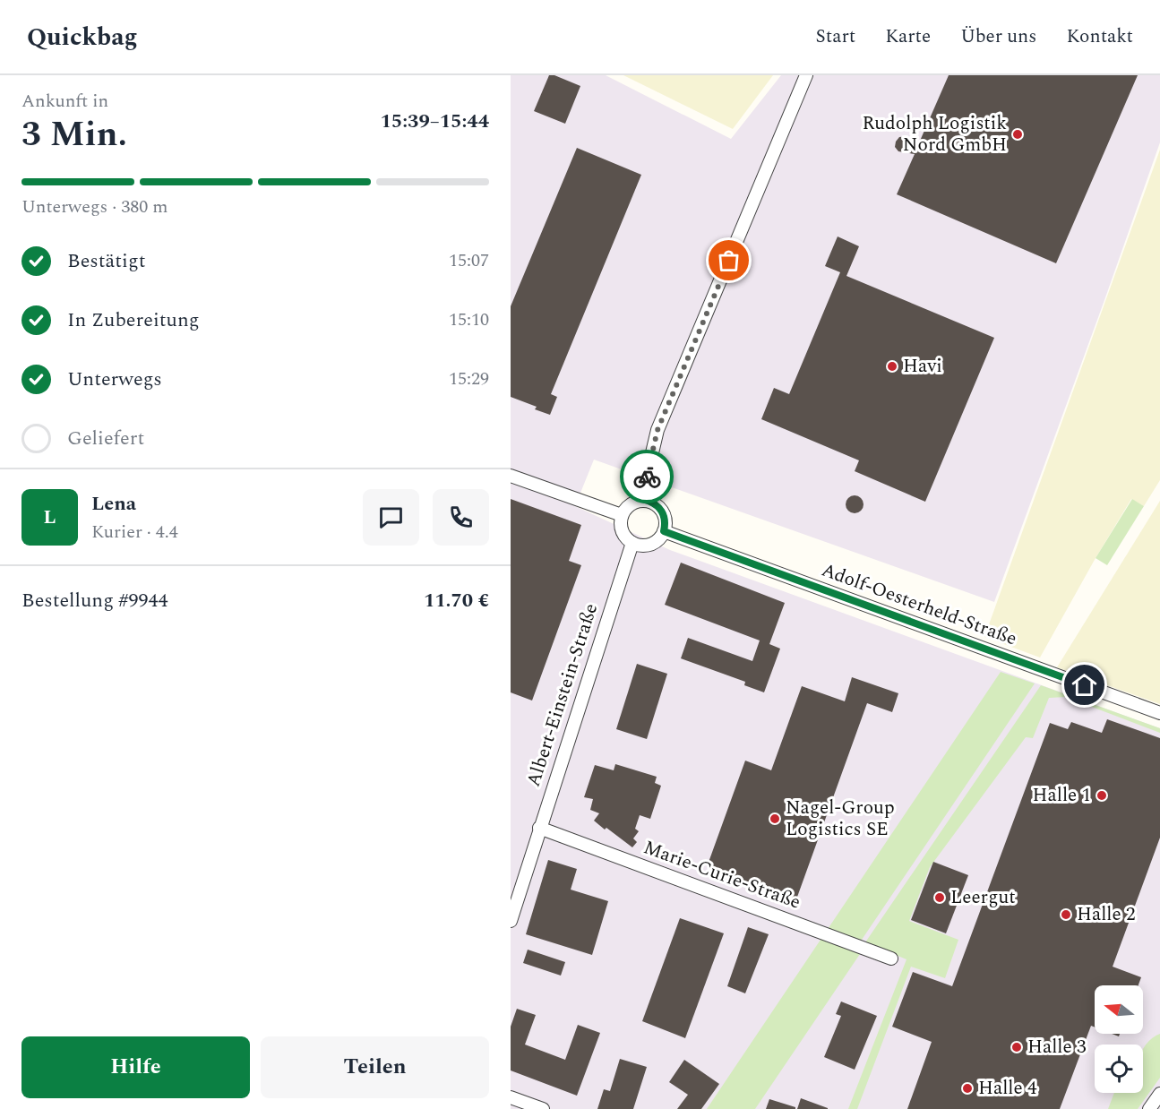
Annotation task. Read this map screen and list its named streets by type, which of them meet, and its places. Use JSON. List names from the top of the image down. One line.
{"streets":{"street":["Adolf-Oesterheld-Straße","Albert-Einstein-Straße","Marie-Curie-Straße"]},"crossings":[["Adolf-Oesterheld-Straße","Albert-Einstein-Straße"],["Albert-Einstein-Straße","Marie-Curie-Straße"]],"places":["Rudolph Logistik Nord GmbH","Havi","Halle 1","Nagel-Group Logistics SE","Leergut","Halle 2","Halle 3","Halle 4"],"north":"left","page":{"header":"Quickbag","nav":["Start","Karte","Über uns","Kontakt"],"heading":["3 Min.","Ankunft in","15:39–15:44"],"panel":["Lena","Kurier · 4.4","Bestellung #9944","11.70 €"],"bar":"Unterwegs · 380 m","list":[["Bestätigt","15:07"],["In Zubereitung","15:10"],["Unterwegs","15:29"],"Geliefert"],"round":"L","buttons":["Hilfe","Teilen"]}}
